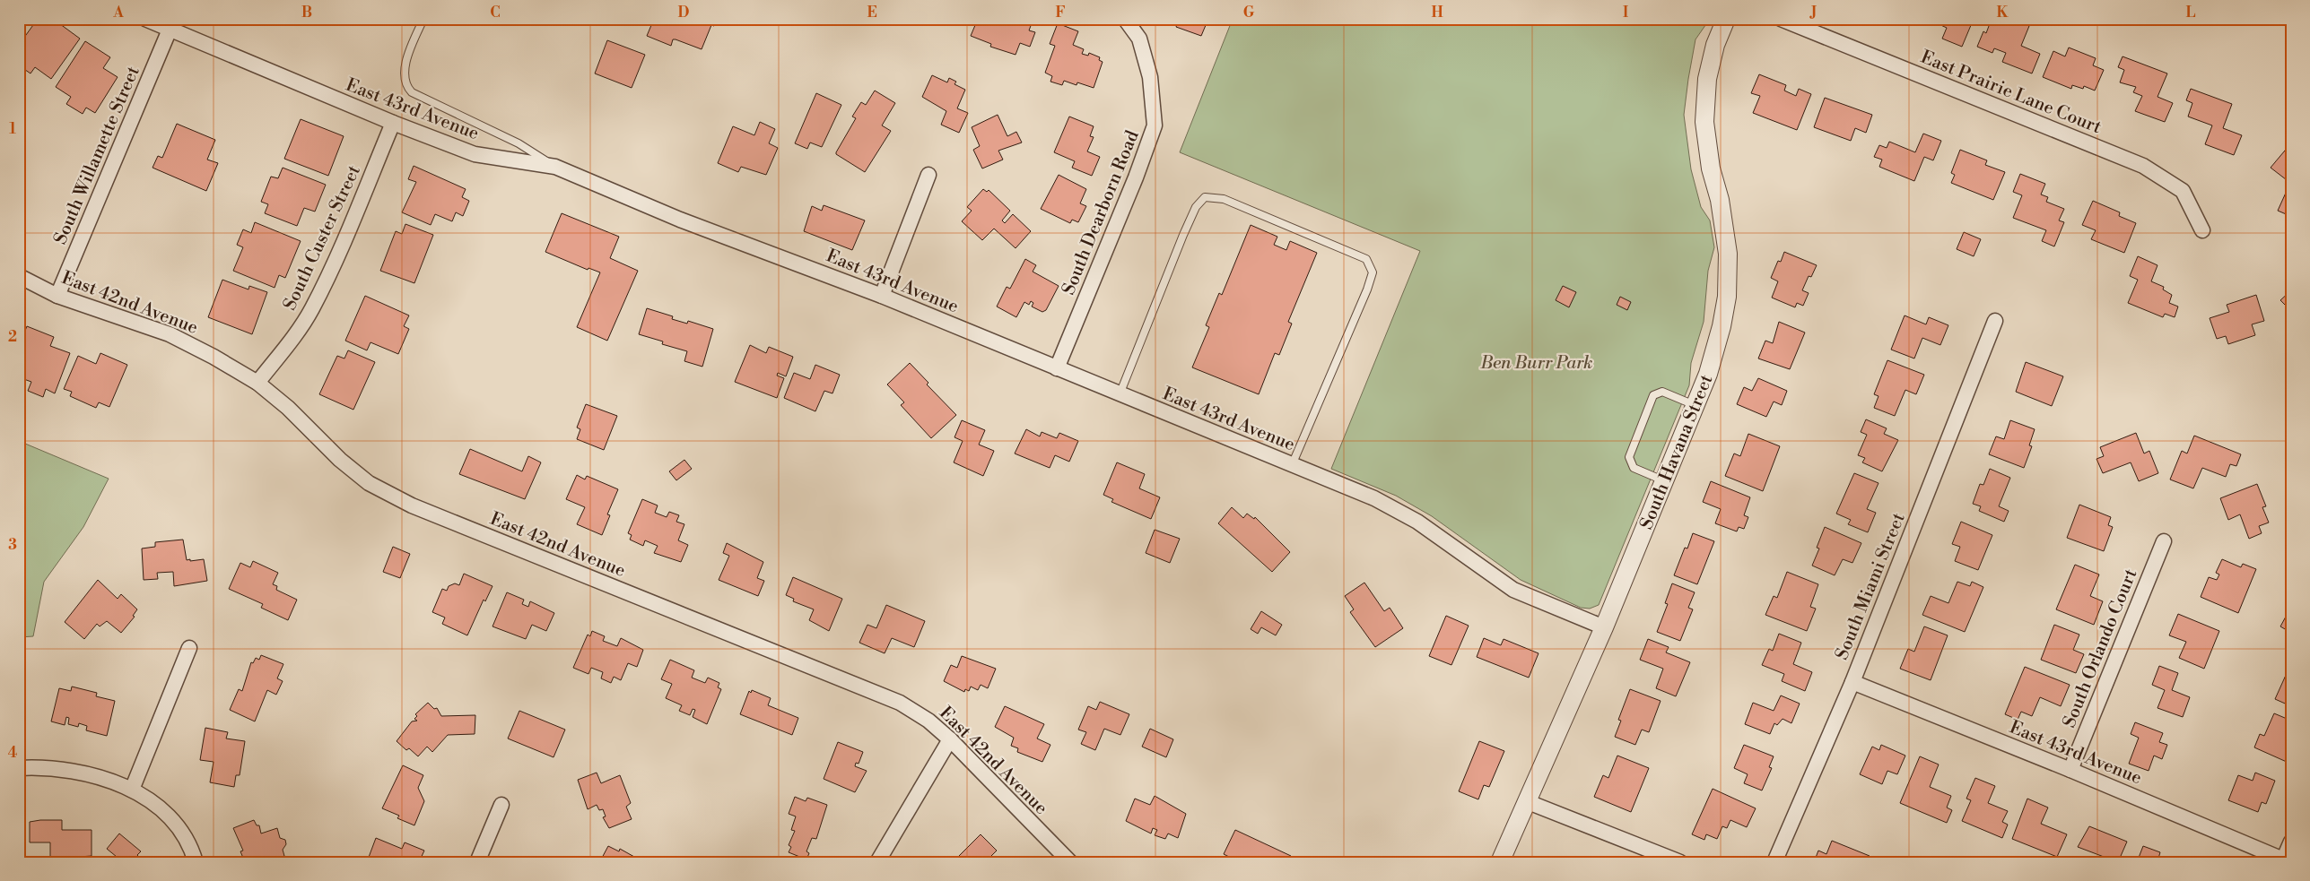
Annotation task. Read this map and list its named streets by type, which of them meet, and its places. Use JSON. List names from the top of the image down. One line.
{"streets":{"street":["East Prairie Lane Court","East 43rd Avenue","South Willamette Street","South Dearborn Road","South Custer Street","East 42nd Avenue","South Havana Street","South Miami Street","South Orlando Court"]},"crossings":[["East 43rd Avenue","South Willamette Street"],["East 43rd Avenue","South Dearborn Road"],["East 43rd Avenue","South Custer Street"],["East 43rd Avenue","South Havana Street"],["East 43rd Avenue","South Miami Street"],["East 43rd Avenue","South Orlando Court"],["South Willamette Street","East 42nd Avenue"],["South Custer Street","East 42nd Avenue"]],"parks":["Ben Burr Park"],"grid":{"columns":["A","B","C","D","E","F","G","H","I","J","K","L"],"rows":["1","2","3","4"]}}
